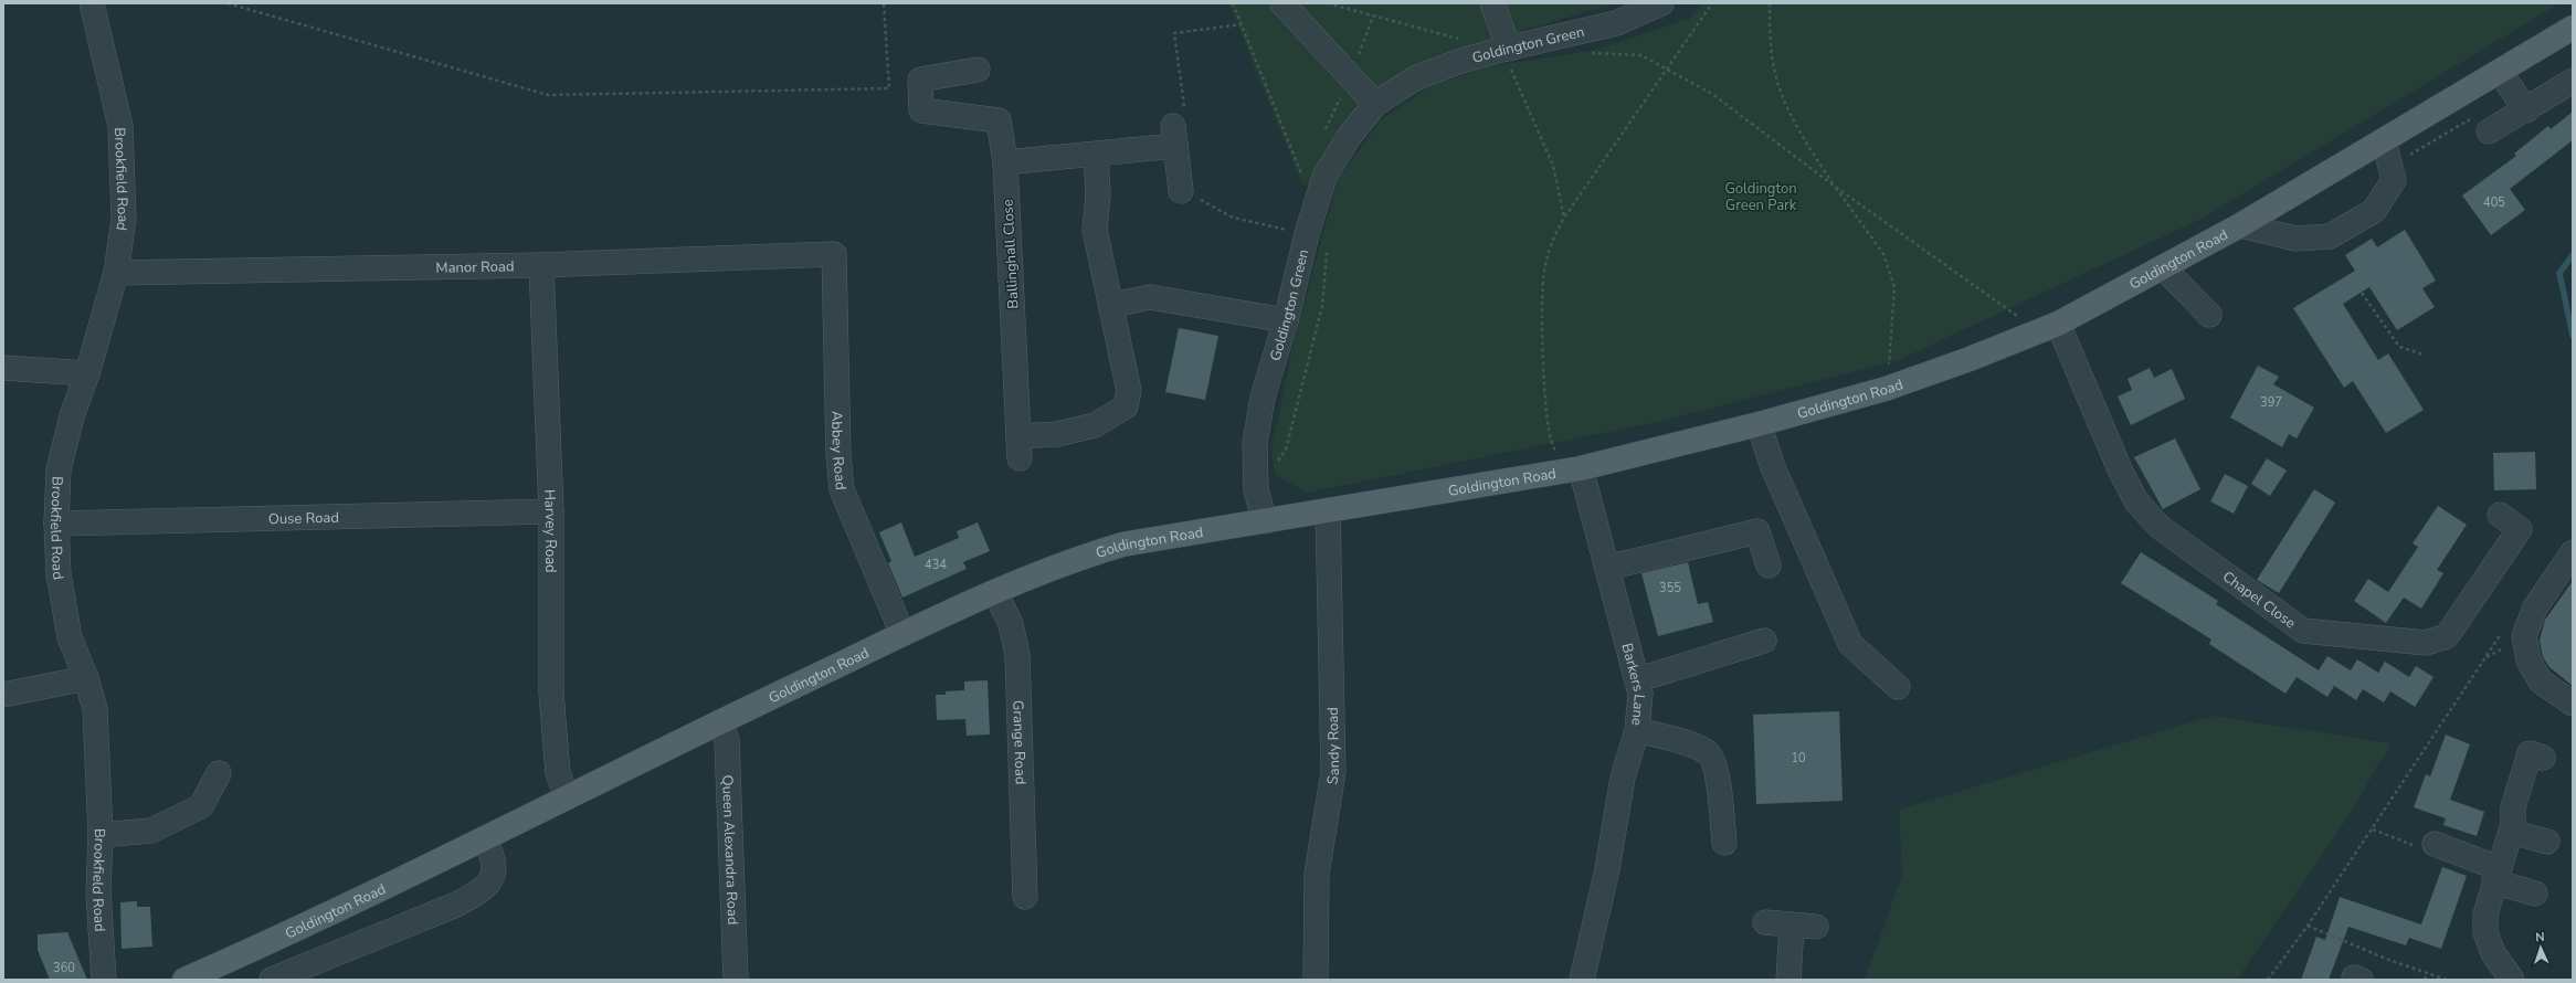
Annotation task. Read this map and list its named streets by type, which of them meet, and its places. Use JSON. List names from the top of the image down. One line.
{"streets":{"main road":["Goldington Road"],"street":["Goldington Green","Brookfield Road","Ballinghall Close","Manor Road","Abbey Road","Ouse Road","Harvey Road","Chapel Close","Barkers Lane","Grange Road","Sandy Road","Queen Alexandra Road"]},"crossings":[["Goldington Green","Goldington Road"],["Brookfield Road","Manor Road"],["Brookfield Road","Ouse Road"],["Goldington Road","Abbey Road"],["Goldington Road","Harvey Road"],["Goldington Road","Chapel Close"],["Goldington Road","Barkers Lane"],["Goldington Road","Grange Road"],["Goldington Road","Sandy Road"],["Goldington Road","Queen Alexandra Road"],["Manor Road","Abbey Road"],["Manor Road","Harvey Road"],["Ouse Road","Harvey Road"]],"parks":["Goldington Green Park"],"house_numbers":["405","397","434","355","10","360"],"north":"top"}
